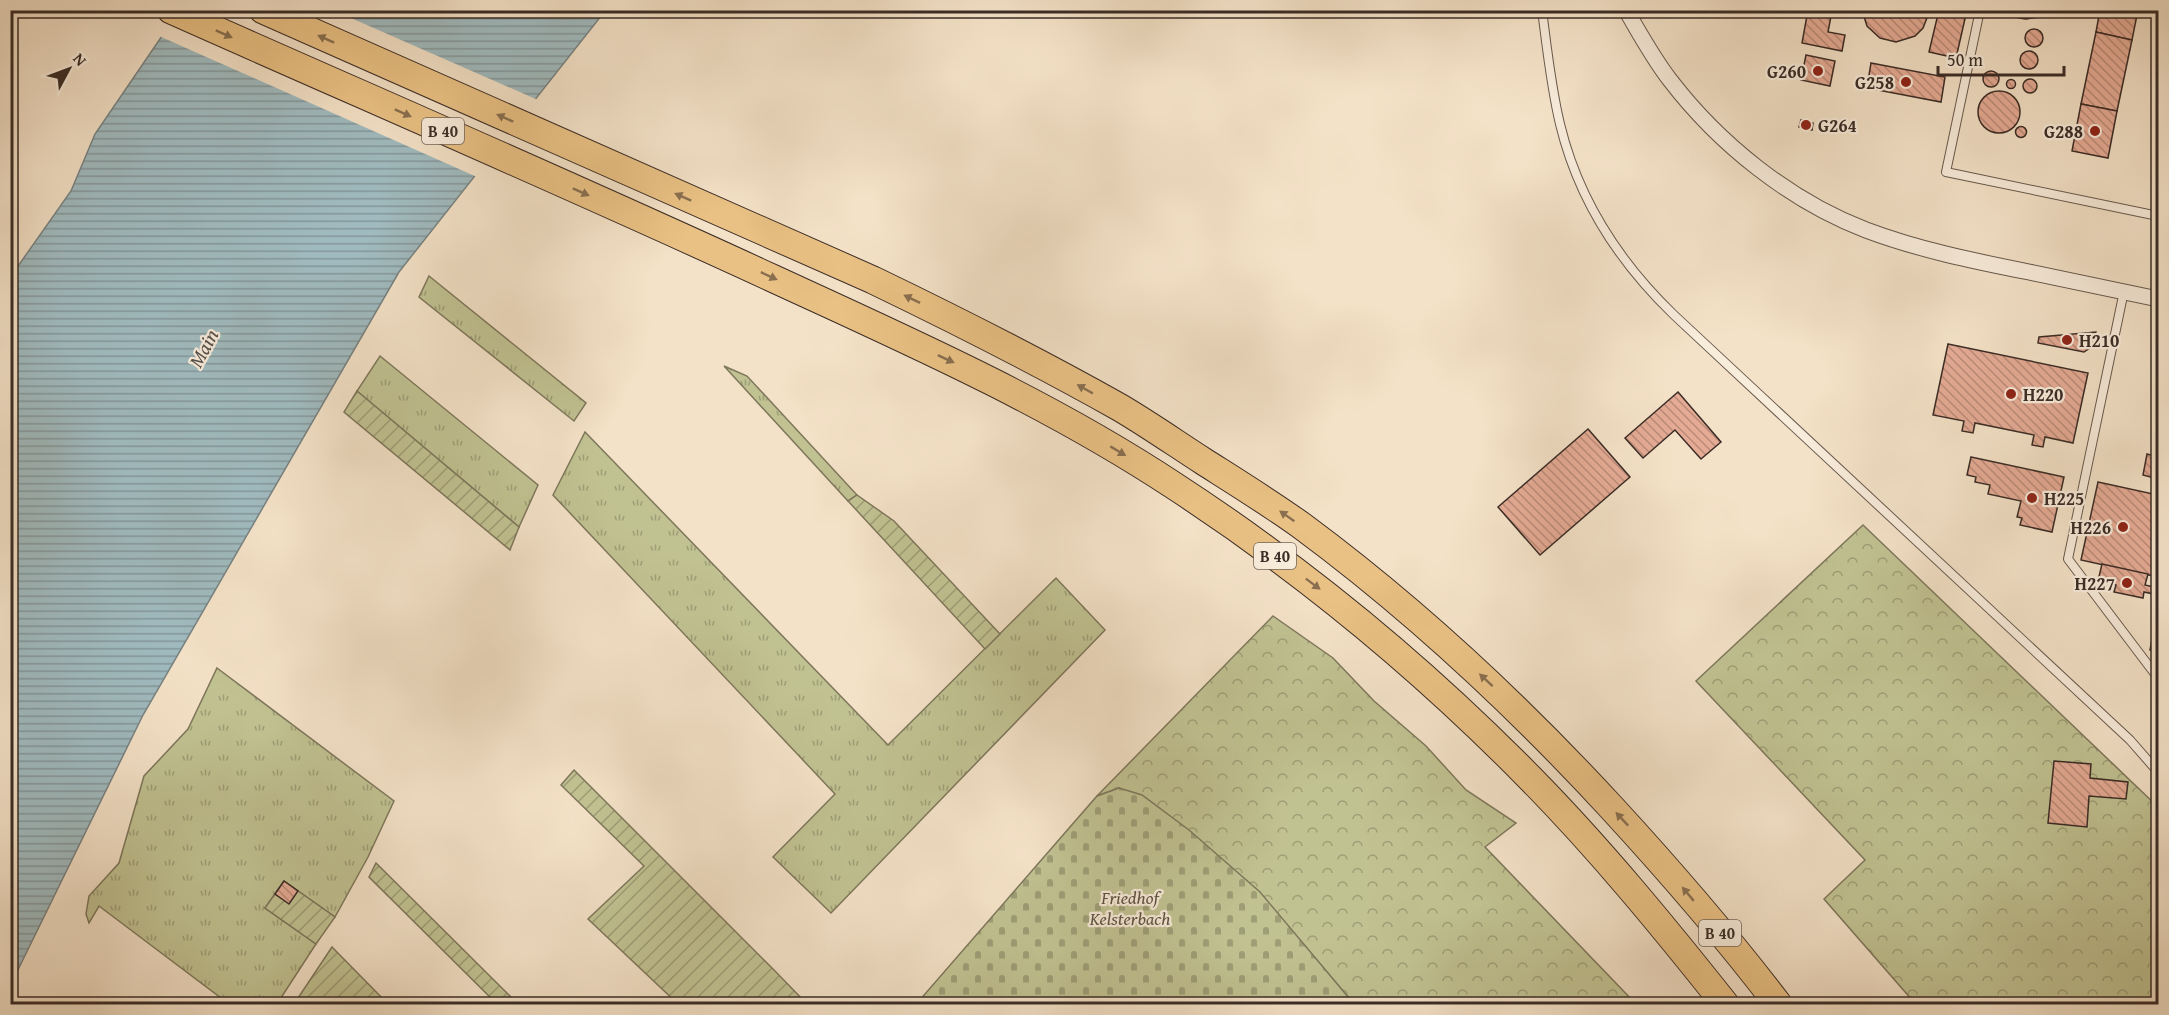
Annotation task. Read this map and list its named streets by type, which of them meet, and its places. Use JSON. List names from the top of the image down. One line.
{"streets":{"highway":["B 40"]},"water":["Main"],"parks":["Friedhof Kelsterbach"],"places":["G260","G258","G264","G288","H210","H220","H225","H226","H227"],"scale_bar":"50 m","north":"top right"}
